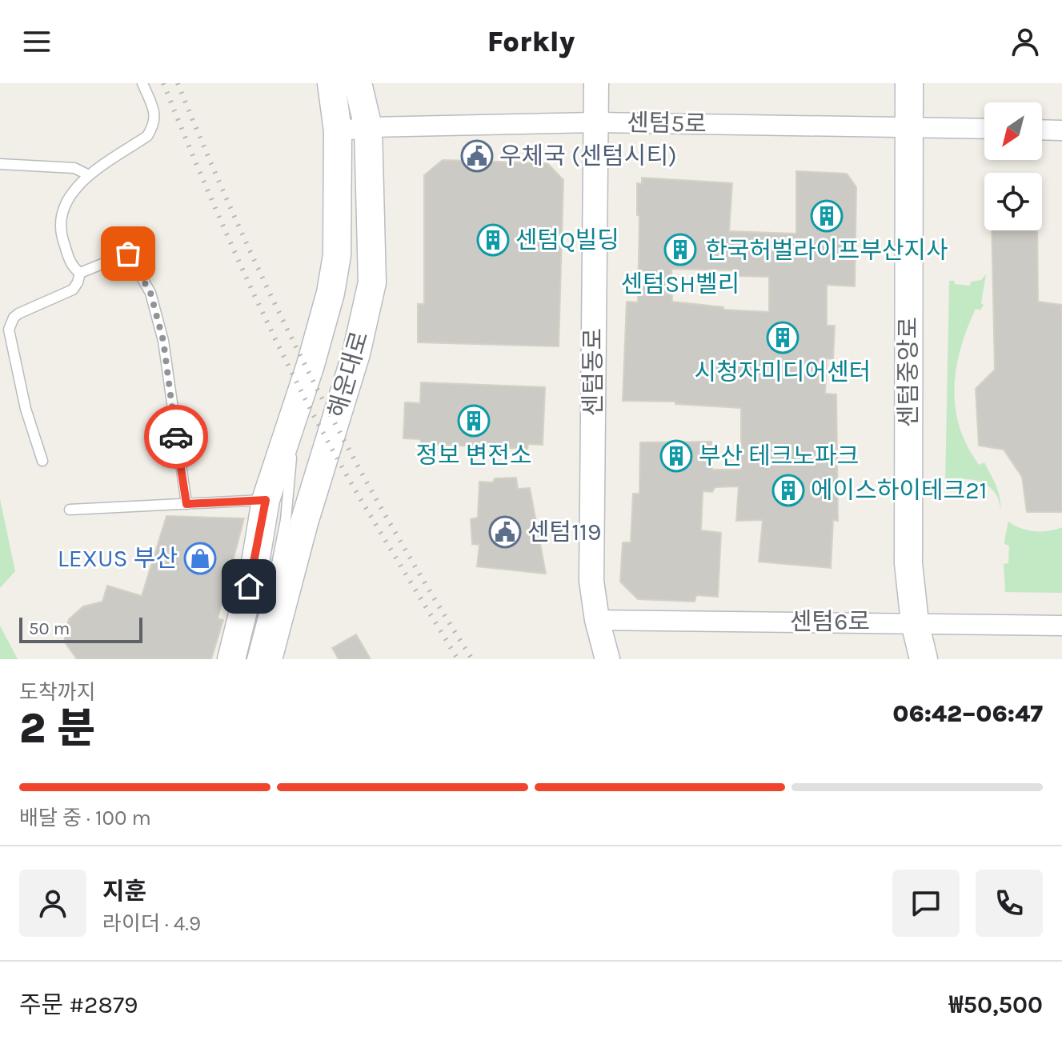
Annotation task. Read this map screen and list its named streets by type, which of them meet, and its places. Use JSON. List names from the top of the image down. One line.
{"streets":{"main road":["센텀중앙로","해운대로"],"street":["센텀5로","센텀동로","센텀6로"]},"crossings":[["센텀5로","센텀동로"],["센텀5로","센텀중앙로"],["센텀5로","해운대로"],["센텀동로","센텀6로"],["센텀중앙로","센텀6로"]],"places":{"public building":["우체국 (센텀시티)","센텀119"],"building":["한국허벌라이프부산지사","센텀Q빌딩","센텀SH벨리","시청자미디어센터","정보 변전소","부산 테크노파크","에이스하이테크21"],"shop":["LEXUS 부산"]},"scale_bar":"50 m","north":"bottom left","page":{"header":"Forkly","scale":"50 m","heading":["2 분","도착까지","06:42–06:47"],"panel":["지훈","라이더 · 4.9","주문 #2879","₩50,500"],"bar":"배달 중 · 100 m"}}
